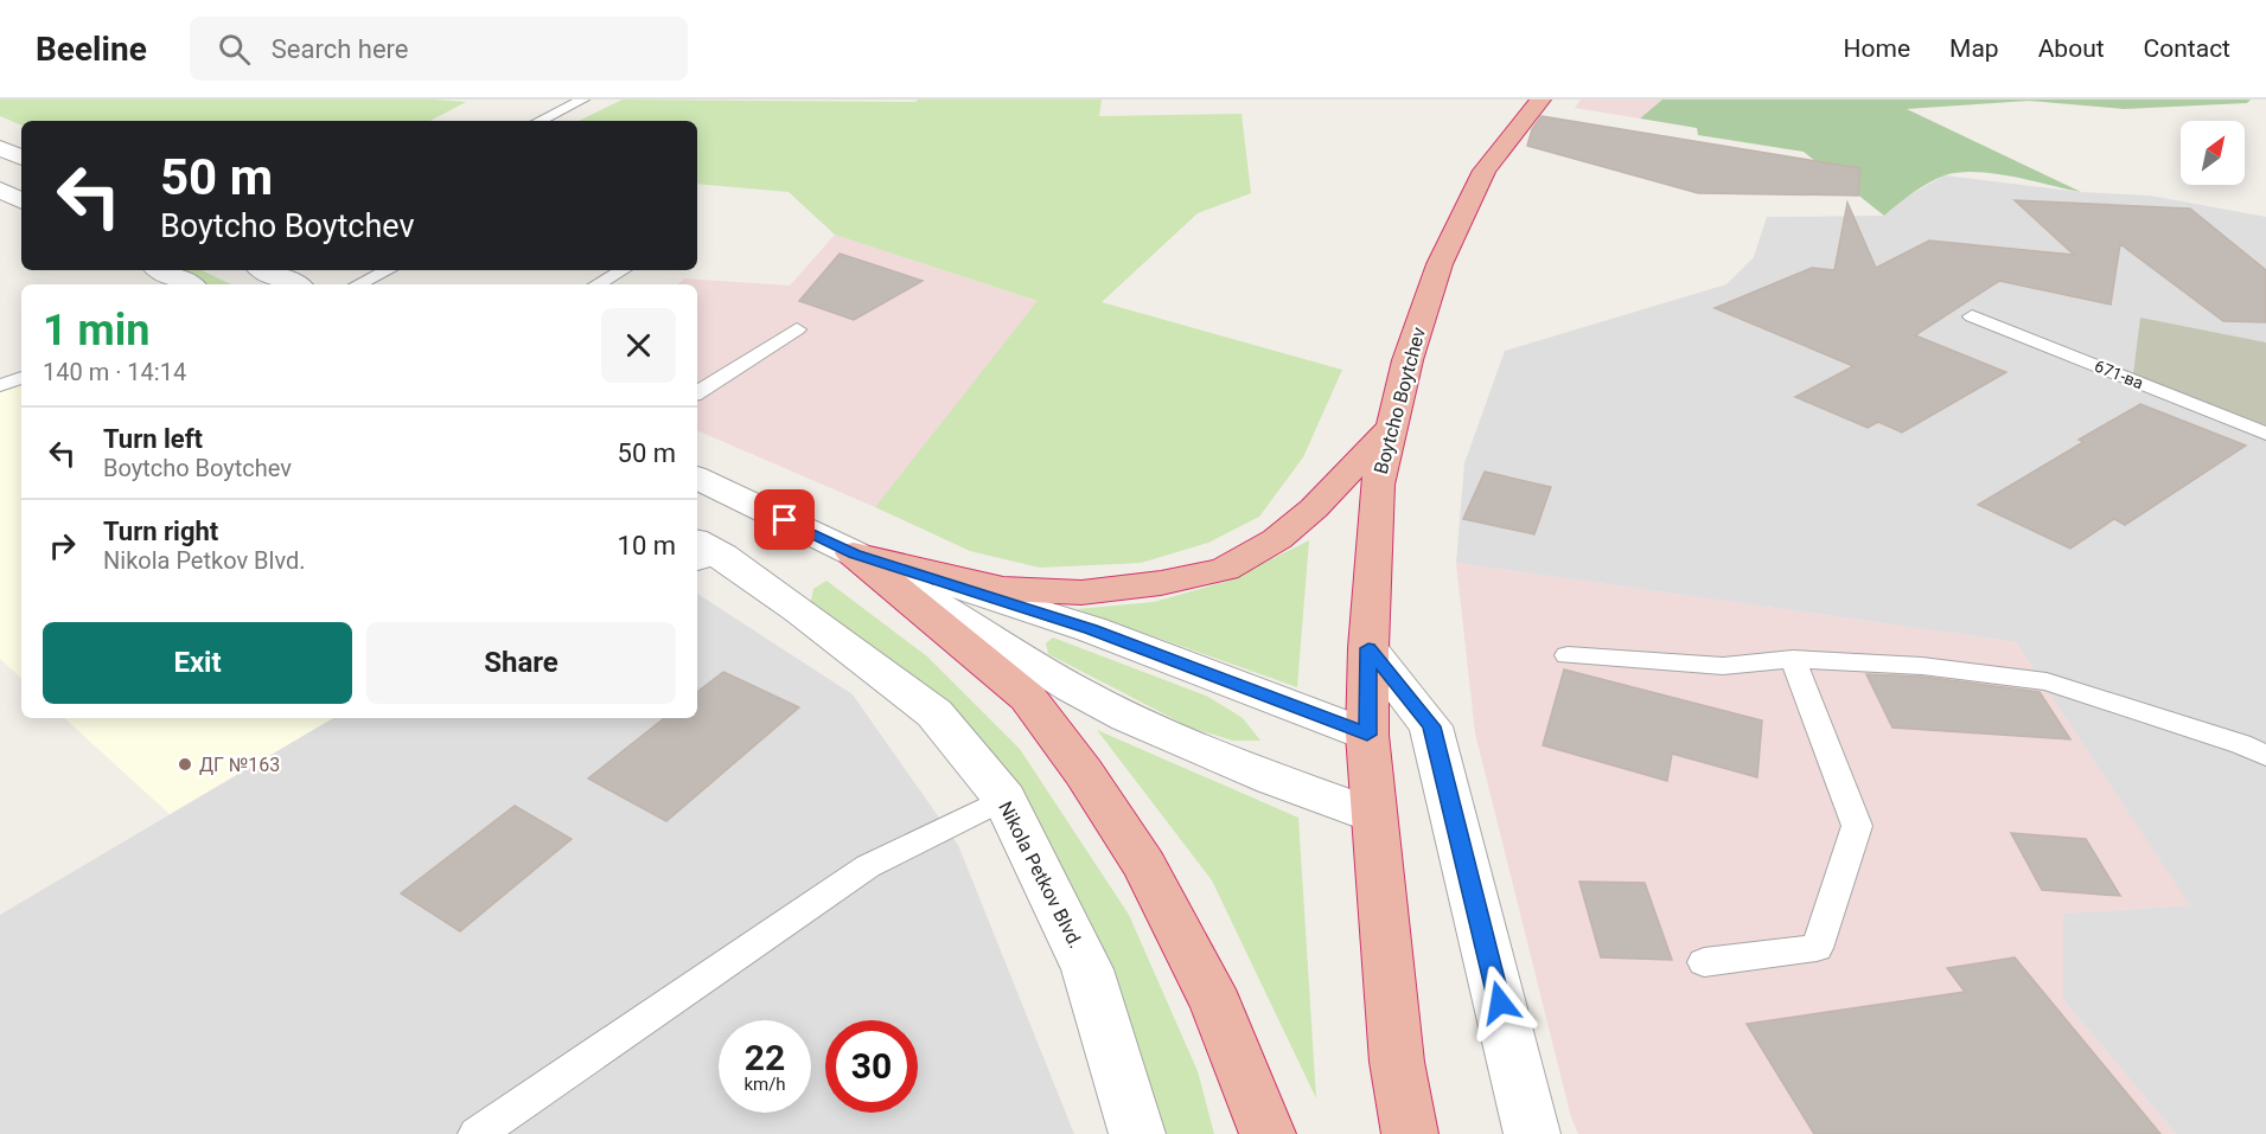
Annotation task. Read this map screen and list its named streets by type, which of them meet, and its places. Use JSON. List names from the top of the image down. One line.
{"streets":{"highway":["Boytcho Boytchev"],"street":["Nikola Petkov Blvd."],"lane":["671-ва"]},"places":["ДГ №163"],"north":"top right","page":{"header":"Beeline","search":"Search here","nav":["Home","Map","About","Contact"],"turn":["50 m","Boytcho Boytchev"],"heading":["1 min","140 m · 14:14"],"list":[{"name":"Turn left","note":"Boytcho Boytchev","value":"50 m"},{"name":"Turn right","note":"Nikola Petkov Blvd.","value":"10 m"}],"buttons":["Exit","Share"],"speed":"22 km/h","limit":"30"}}
